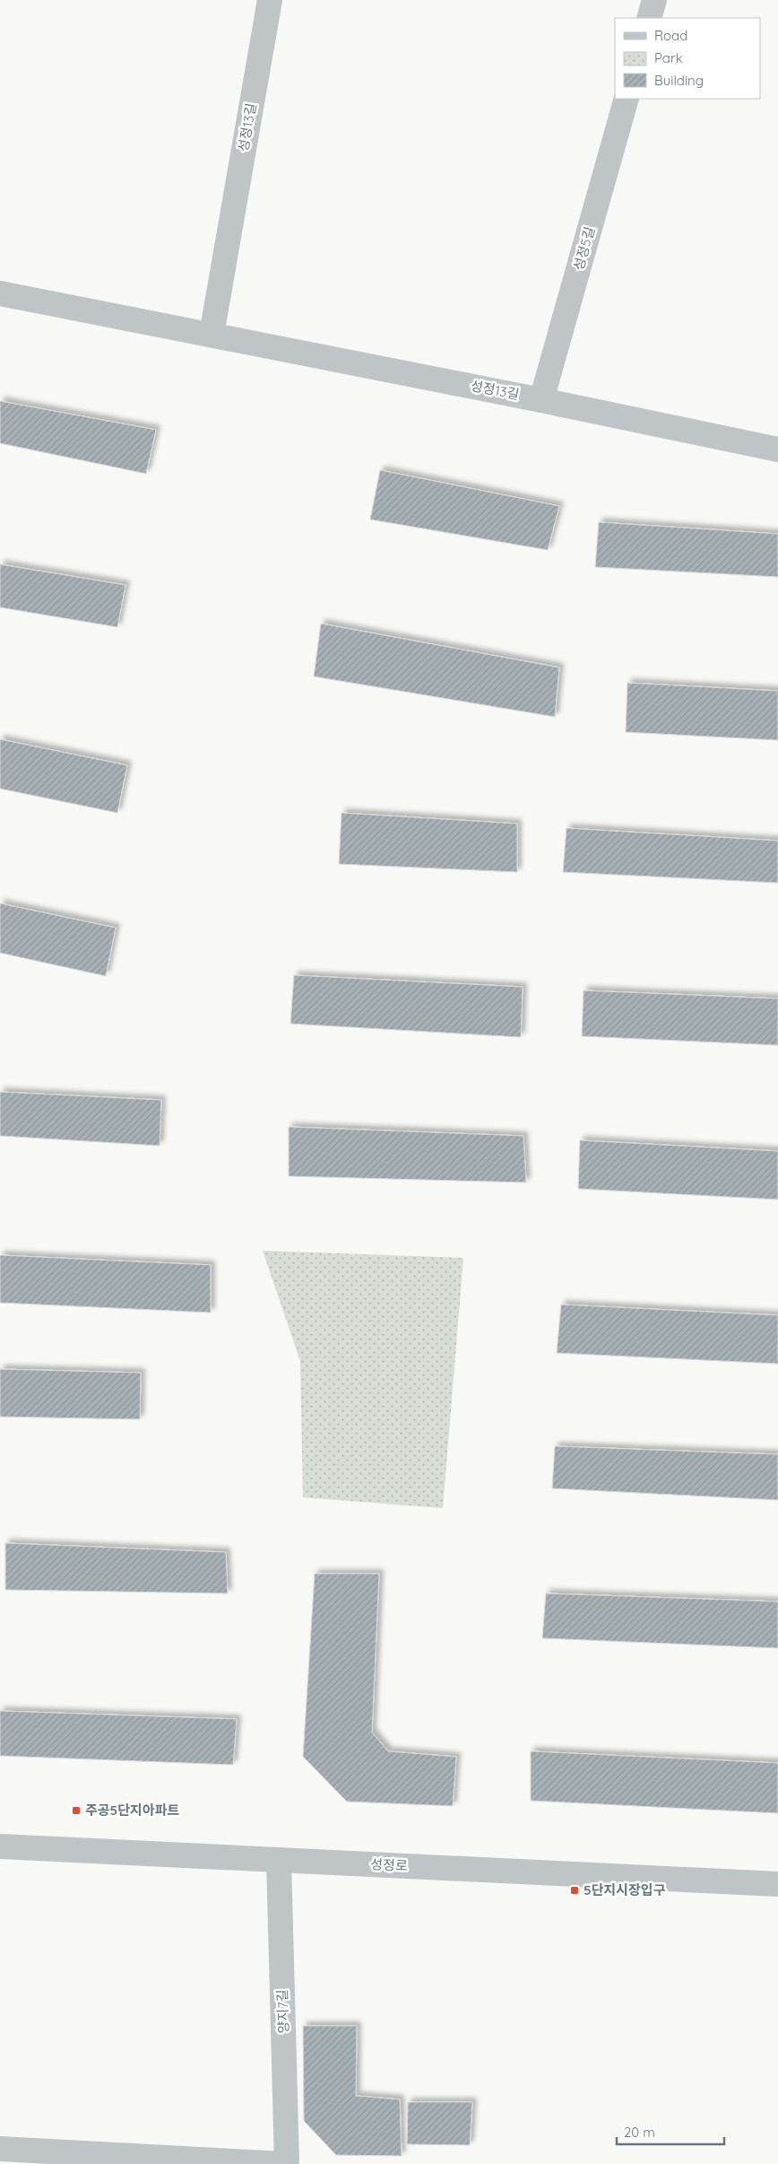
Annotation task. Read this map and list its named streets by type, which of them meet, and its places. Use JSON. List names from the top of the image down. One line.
{"streets":{"street":["성정13길","성정5길","성정로","양지7길"]},"crossings":[["성정13길","성정5길"],["성정로","양지7길"]],"places":{"transit":["주공5단지아파트","5단지시장입구"]},"legend":["Road","Park","Building"],"scale_bar":"20 m"}
